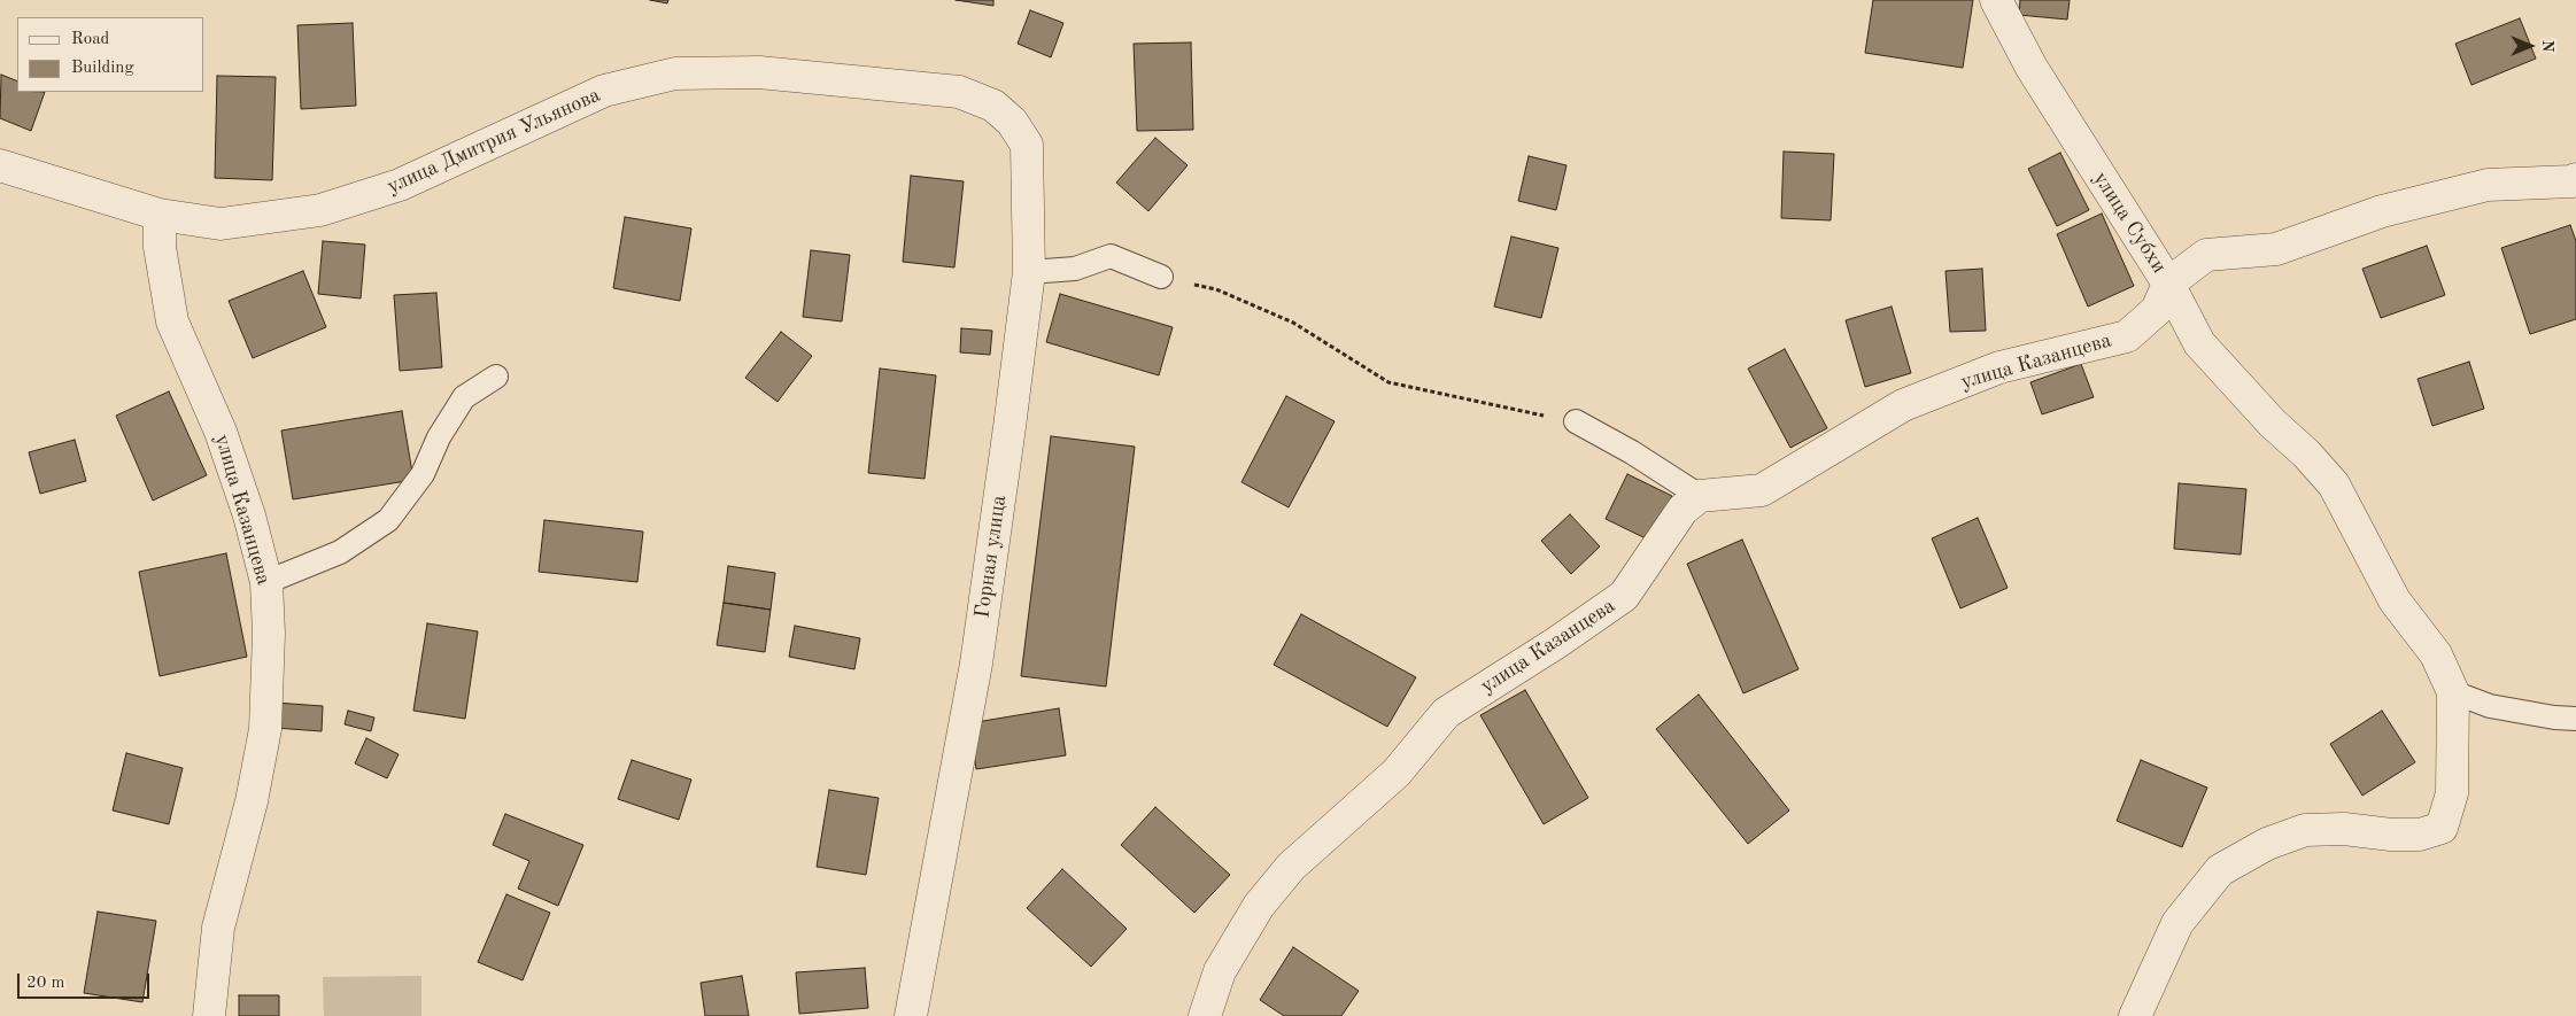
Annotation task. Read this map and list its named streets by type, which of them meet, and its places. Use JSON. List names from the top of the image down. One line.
{"streets":{"street":["улица Дмитрия Ульянова","улица Субхи","улица Казанцева","Горная улица"]},"crossings":[["улица Дмитрия Ульянова","улица Казанцева"],["улица Дмитрия Ульянова","Горная улица"],["улица Субхи","улица Казанцева"]],"legend":["Road","Building"],"scale_bar":"20 m","north":"right"}
